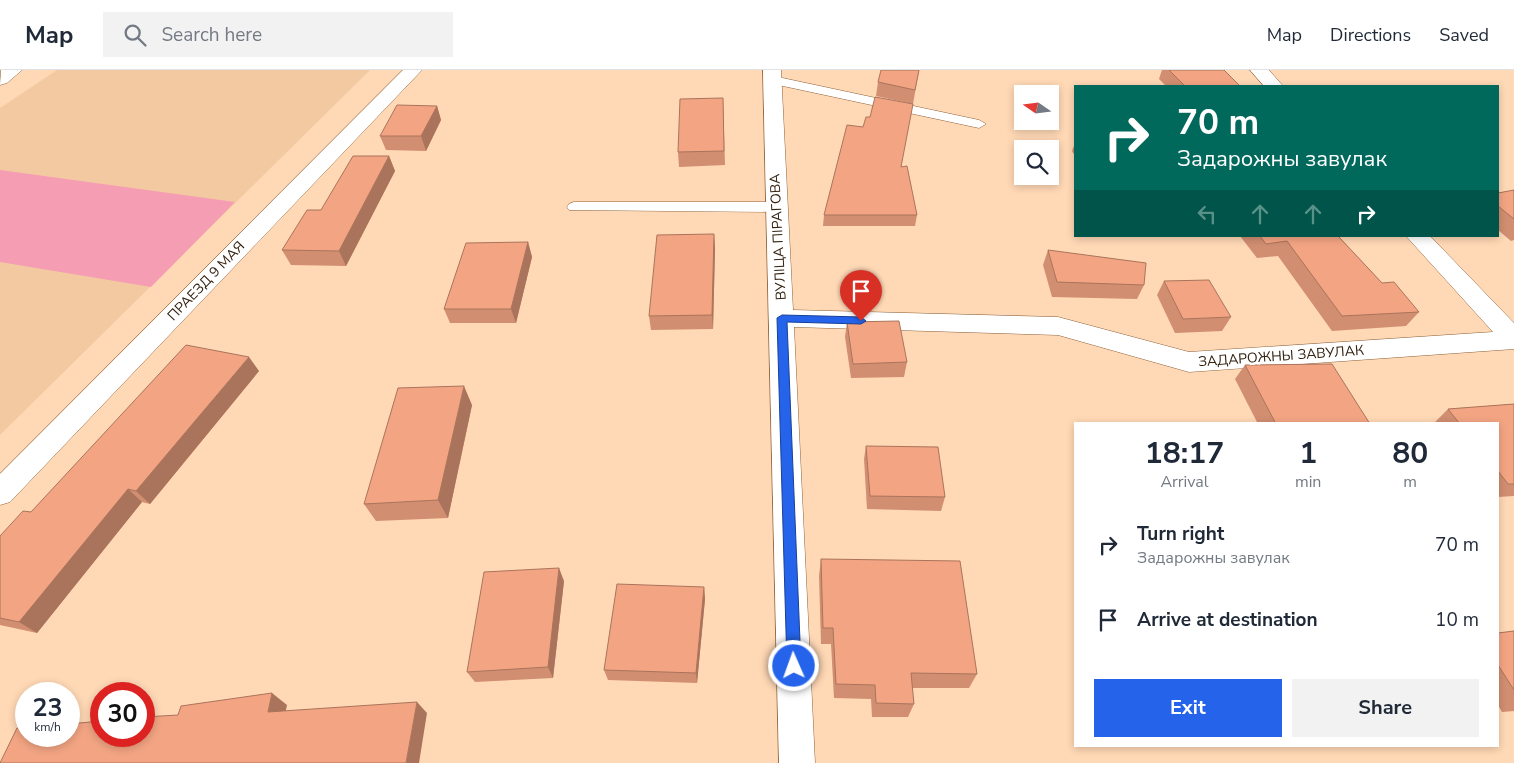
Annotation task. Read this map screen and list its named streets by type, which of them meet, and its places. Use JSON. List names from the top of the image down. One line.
{"streets":{"street":["ВУЛІЦА ПІРАГОВА","ПРАЕЗД 9 МАЯ","ЗАДАРОЖНЫ ЗАВУЛАК"]},"crossings":[["ВУЛІЦА ПІРАГОВА","ЗАДАРОЖНЫ ЗАВУЛАК"]],"north":"left","page":{"header":"Map","search":"Search here","nav":["Map","Directions","Saved"],"turn":["70 m","Задарожны завулак"],"eta":["18:17","Arrival","1","min","80","m"],"list":[{"name":"Turn right","note":"Задарожны завулак","value":"70 m"},{"name":"Arrive at destination","value":"10 m"}],"buttons":["Exit","Share"],"speed":"23 km/h","limit":"30"}}
